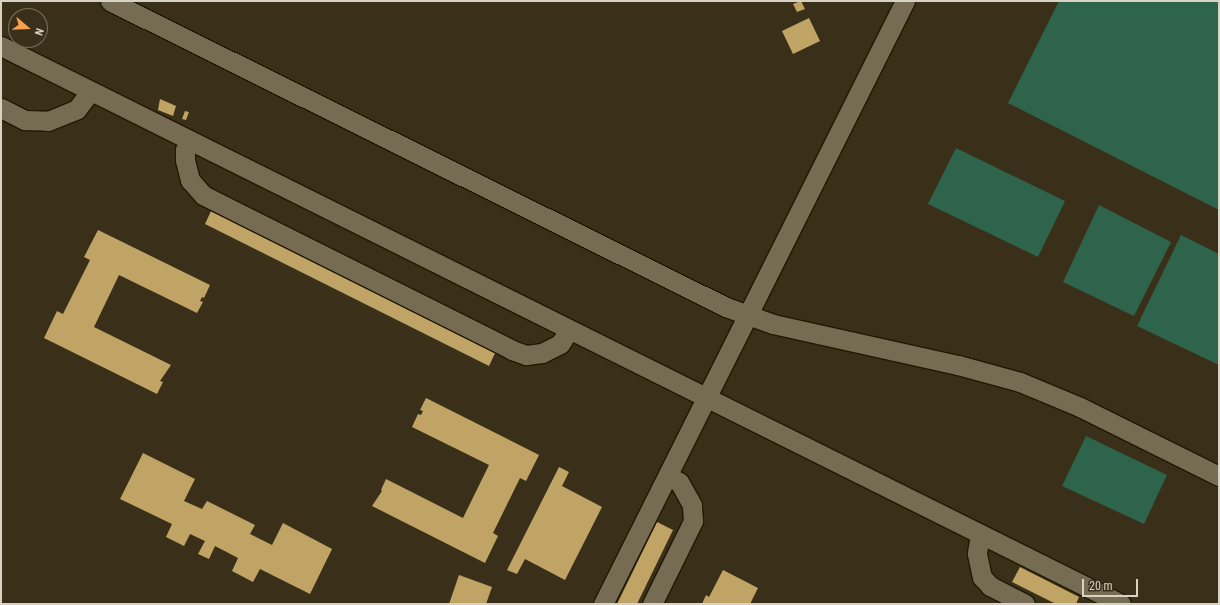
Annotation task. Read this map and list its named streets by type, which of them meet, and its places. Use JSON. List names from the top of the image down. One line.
{"scale_bar":"20 m","north":"right"}
